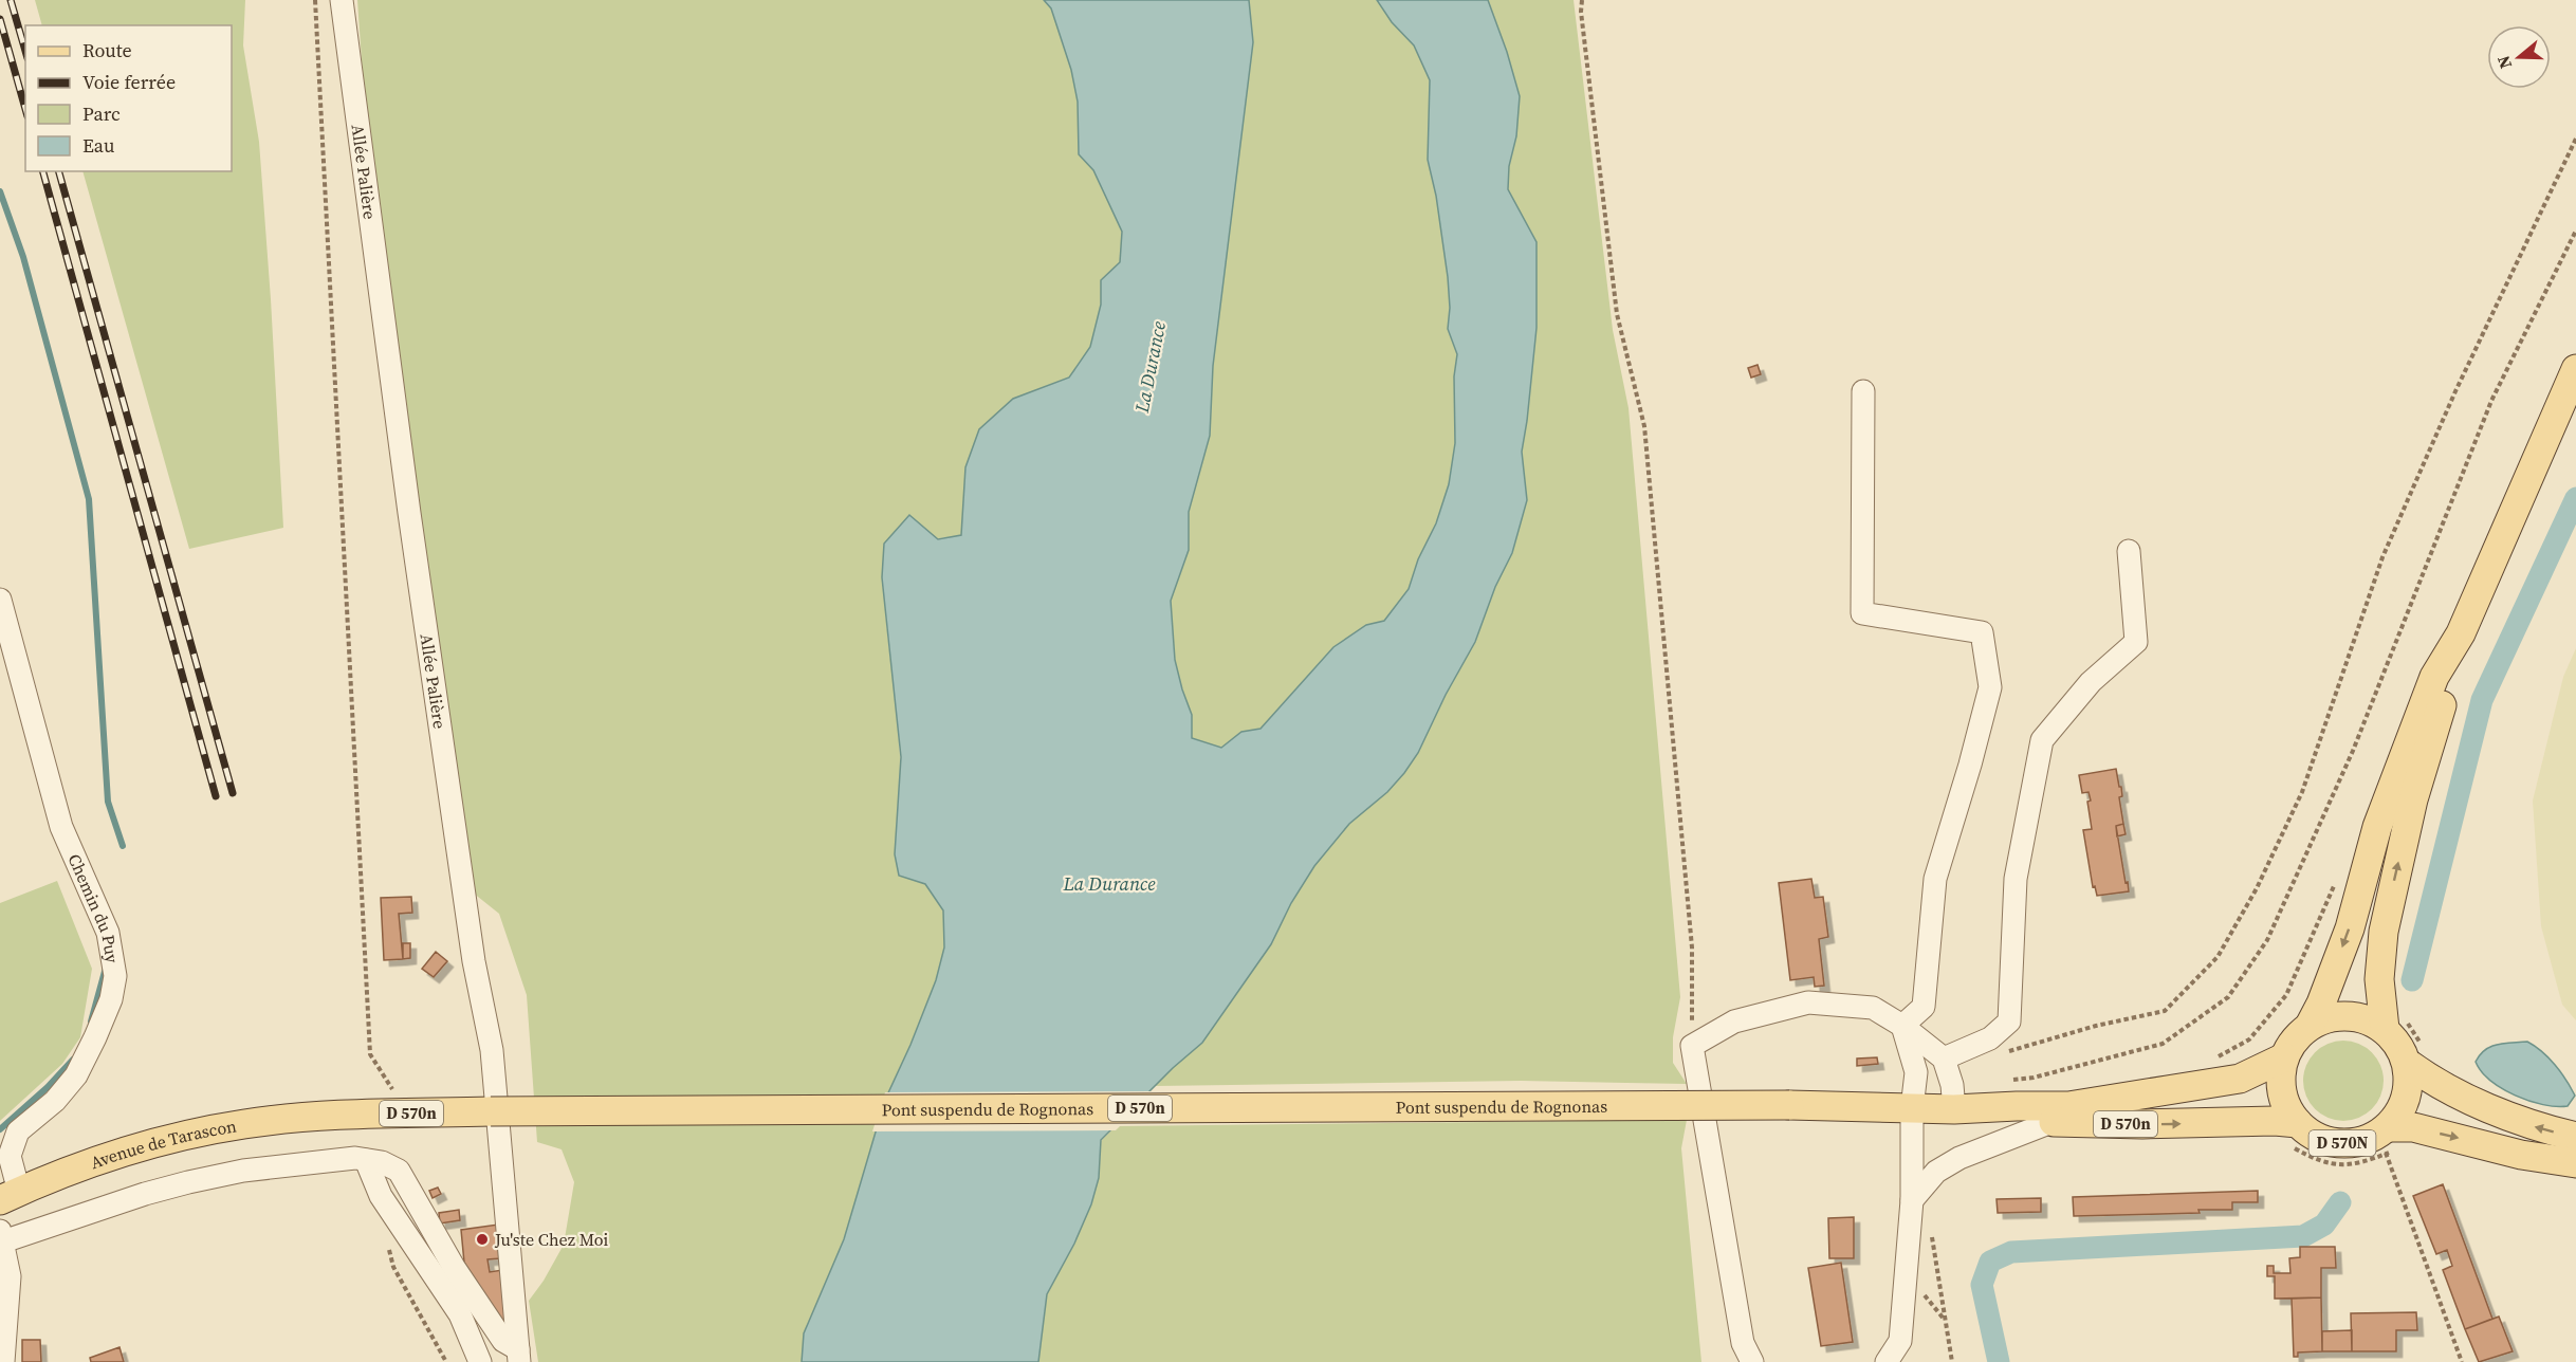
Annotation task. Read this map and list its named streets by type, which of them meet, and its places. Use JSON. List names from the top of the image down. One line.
{"streets":{"main road":["Pont suspendu de Rognonas","D 570n","D 570N","Avenue de Tarascon"],"street":["Allée Palière","Chemin du Puy"]},"crossings":[["Chemin du Puy","Avenue de Tarascon"],["Pont suspendu de Rognonas","D 570n"],["Pont suspendu de Rognonas","Avenue de Tarascon"],["D 570n","D 570N"]],"water":["La Durance"],"places":["Ju'ste Chez Moi"],"legend":["Route","Voie ferrée","Parc","Eau"],"north":"left"}
